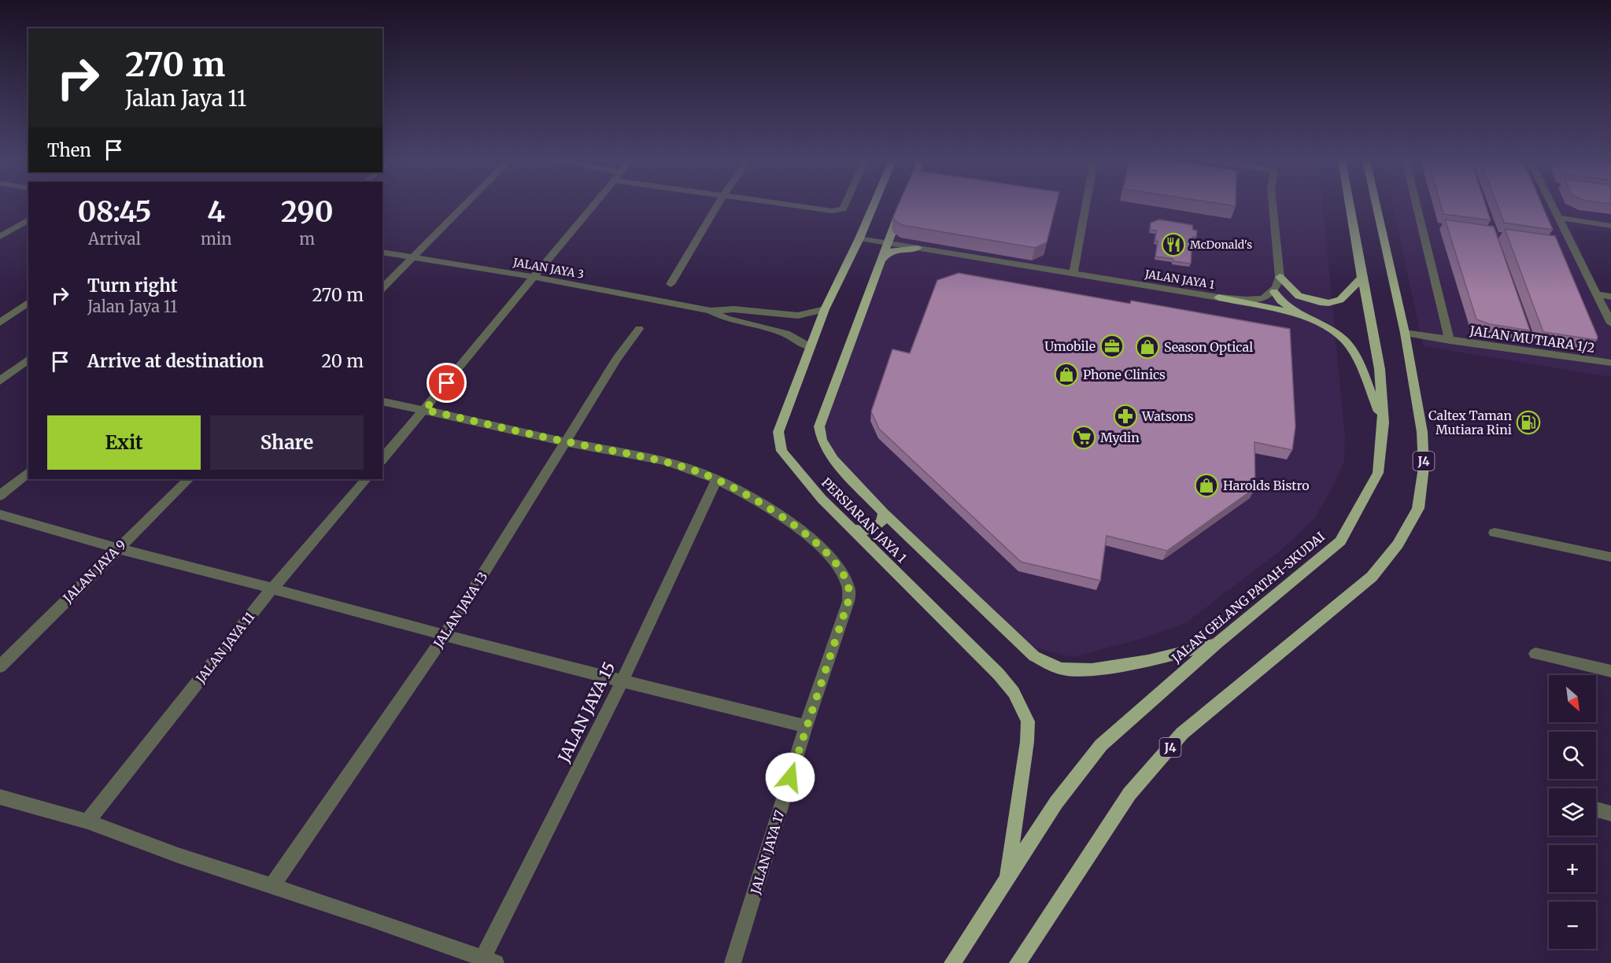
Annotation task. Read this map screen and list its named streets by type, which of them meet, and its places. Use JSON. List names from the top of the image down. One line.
{"streets":{"main road":["J4","PERSIARAN JAYA 1","JALAN GELANG PATAH-SKUDAI"],"street":["JALAN JAYA 3","JALAN JAYA 1","JALAN MUTIARA 1/2","JALAN JAYA 9","JALAN JAYA 13","JALAN JAYA 11","JALAN JAYA 15","JALAN JAYA 17"]},"crossings":[["JALAN JAYA 1","PERSIARAN JAYA 1"],["JALAN MUTIARA 1/2","J4"],["PERSIARAN JAYA 1","JALAN GELANG PATAH-SKUDAI"],["JALAN JAYA 13","JALAN JAYA 17"],["JALAN JAYA 15","JALAN JAYA 17"]],"places":{"restaurant":["McDonald's"],"office":["Umobile"],"shop":["Season Optical","Phone Clinics","Harolds Bistro"],"pharmacy":["Watsons"],"fuel station":["Caltex Taman Mutiara Rini"],"supermarket":["Mydin"]},"north":"bottom right","page":{"turn":["270 m","Jalan Jaya 11"],"then":"Then","eta":["08:45","Arrival","4","min","290","m"],"list":[{"name":"Turn right","note":"Jalan Jaya 11","value":"270 m"},{"name":"Arrive at destination","value":"20 m"}],"buttons":["Exit","Share"],"map_buttons":["+","−"]}}
